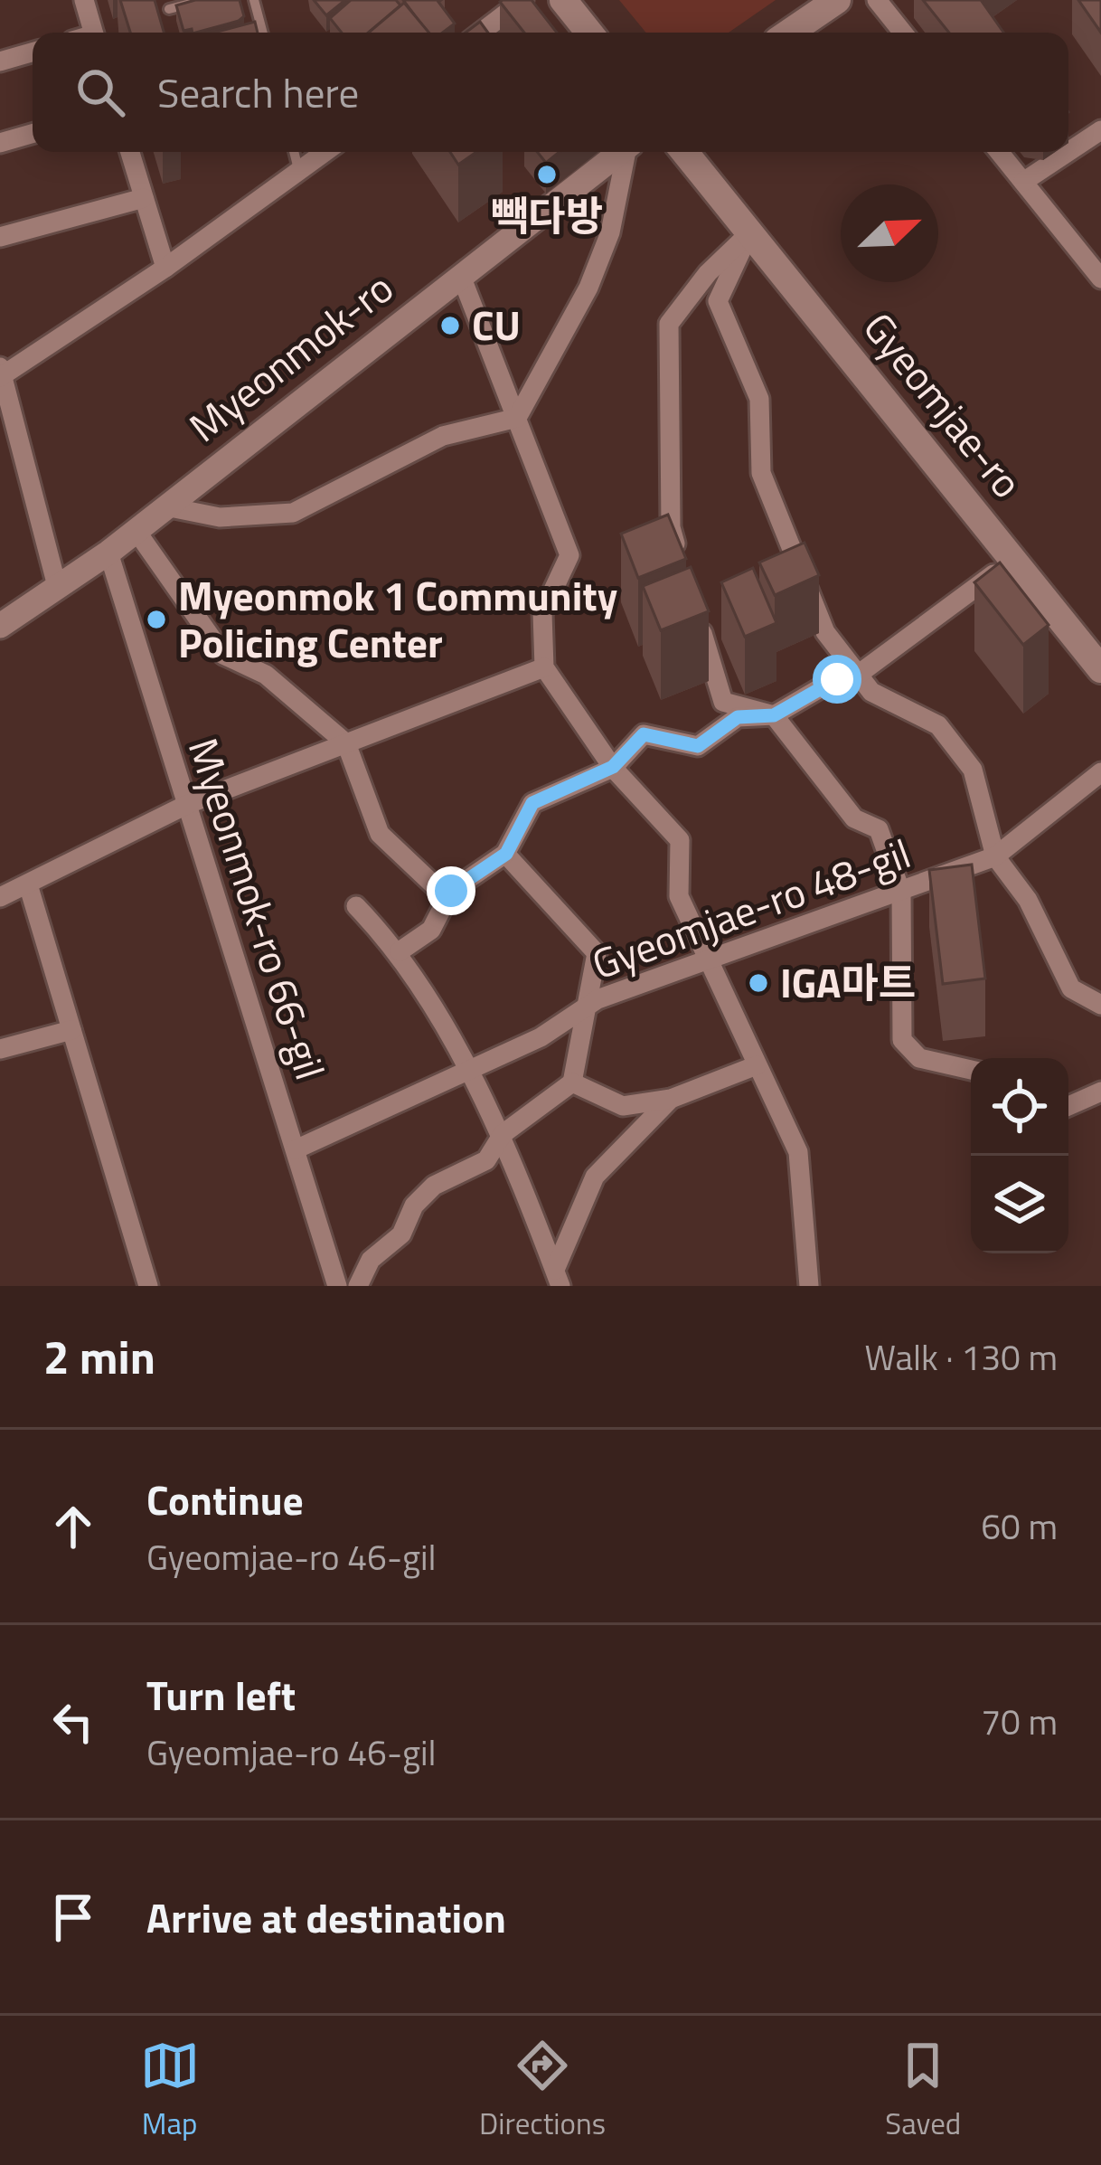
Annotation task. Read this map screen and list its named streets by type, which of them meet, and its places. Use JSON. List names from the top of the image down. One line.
{"streets":{"main road":["Gyeomjae-ro"],"street":["Myeonmok-ro","Myeonmok-ro 66-gil","Gyeomjae-ro 48-gil"]},"crossings":[["Myeonmok-ro","Myeonmok-ro 66-gil"],["Myeonmok-ro 66-gil","Gyeomjae-ro 48-gil"]],"places":["빽다방","CU","Myeonmok 1 Community Policing Center","IGA마트"],"north":"top right","page":{"search":"Search here","heading":["2 min","Walk · 130 m"],"list":[["Continue","Gyeomjae-ro 46-gil","60 m"],["Turn left","Gyeomjae-ro 46-gil","70 m"],"Arrive at destination"],"nav":["Map","Directions","Saved"]}}
